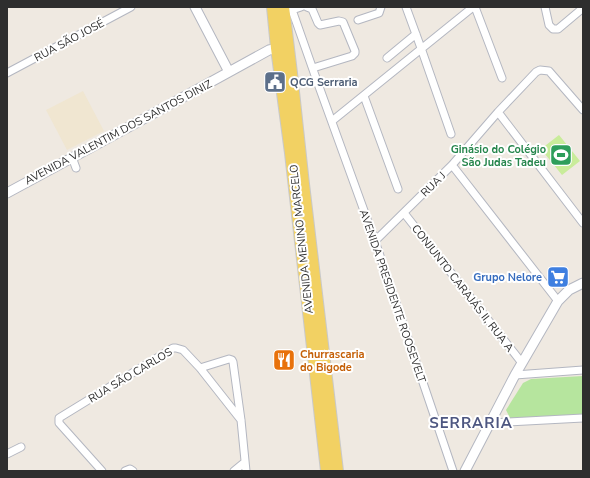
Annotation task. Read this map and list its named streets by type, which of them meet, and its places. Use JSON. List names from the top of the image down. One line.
{"streets":{"main road":["AVENIDA MENINO MARCELO"],"street":["RUA SÃO JOSÉ","AVENIDA VALENTIM DOS SANTOS DINIZ","RUA J","CONJUNTO CARAJÁS II, RUA A","AVENIDA PRESIDENTE ROOSEVELT","RUA SÃO CARLOS"]},"crossings":[["AVENIDA VALENTIM DOS SANTOS DINIZ","AVENIDA MENINO MARCELO"],["RUA J","CONJUNTO CARAJÁS II, RUA A"],["RUA J","AVENIDA PRESIDENTE ROOSEVELT"],["AVENIDA MENINO MARCELO","AVENIDA PRESIDENTE ROOSEVELT"]],"districts":["SERRARIA"],"places":{"public building":["QCG Serraria"],"sports":["Ginásio do Colégio São Judas Tadeu"],"supermarket":["Grupo Nelore"],"restaurant":["Churrascaria do Bigode"]}}
